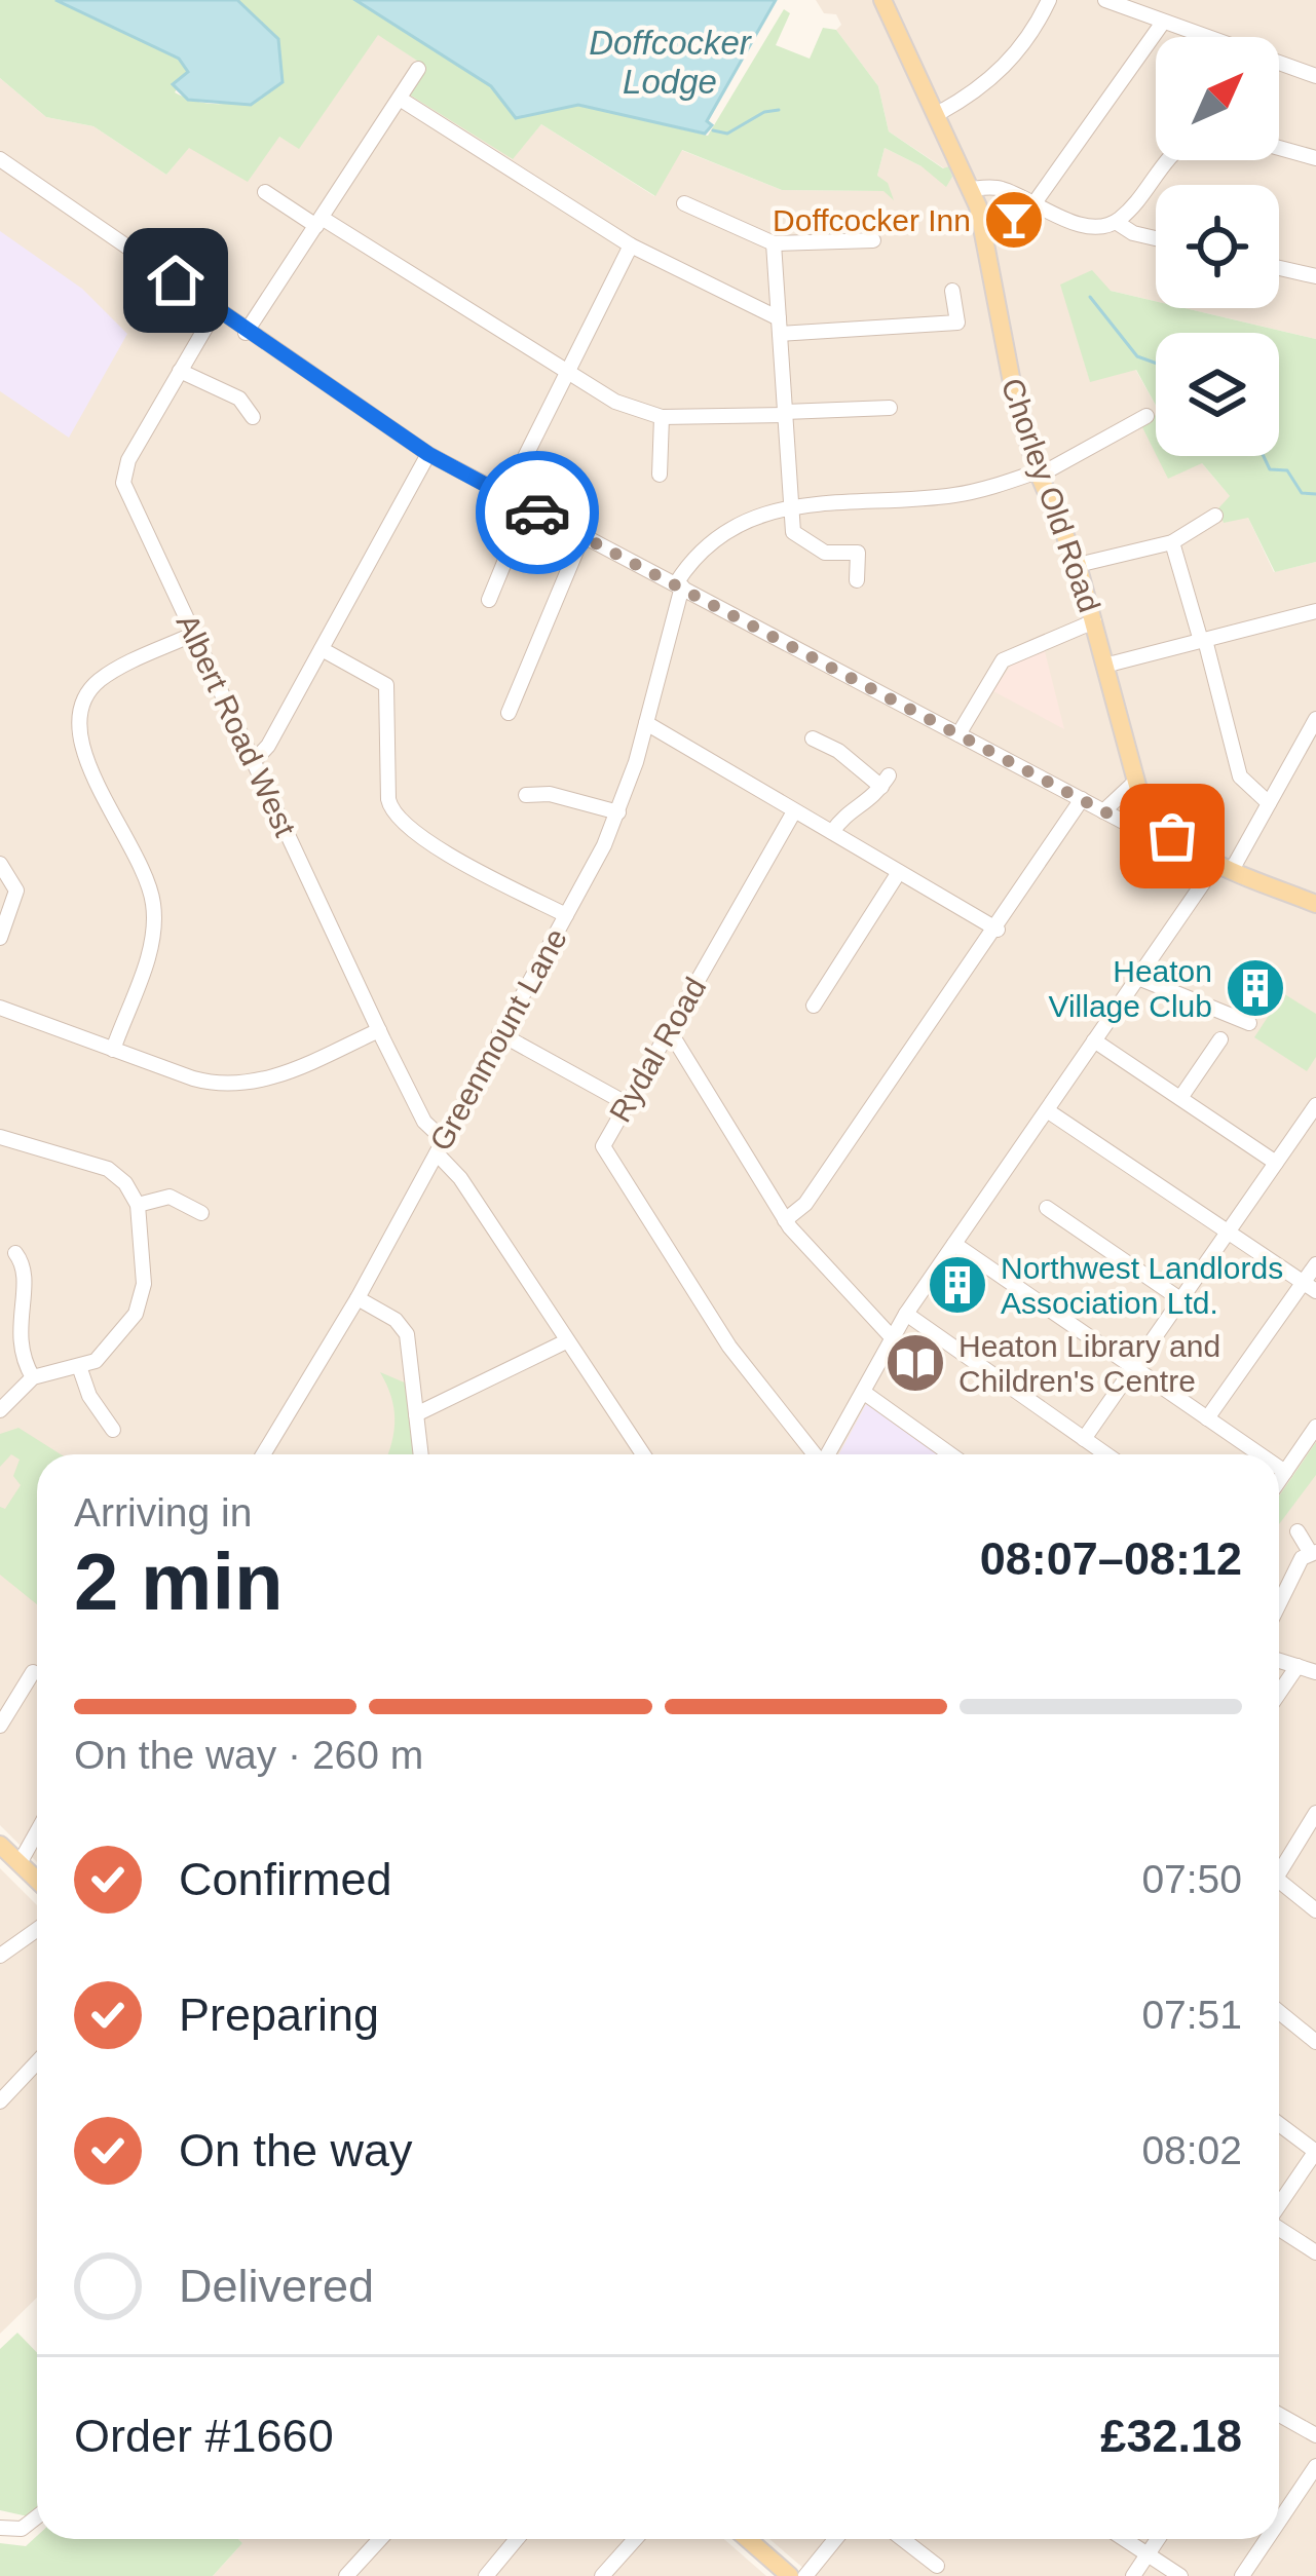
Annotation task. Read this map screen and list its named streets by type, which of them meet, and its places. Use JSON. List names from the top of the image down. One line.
{"streets":{"main road":["Chorley Old Road"],"street":["Albert Road West","Greenmount Lane","Rydal Road"]},"crossings":[["Albert Road West","Greenmount Lane"]],"water":["Doffcocker Lodge"],"places":{"bar":["Doffcocker Inn"],"building":["Heaton Village Club","Northwest Landlords Association Ltd."],"library":["Heaton Library and Children's Centre"]},"north":"top right","page":{"heading":["2 min","Arriving in","08:07–08:12"],"panel":["Order #1660","£32.18"],"bar":"On the way · 260 m","list":[["Confirmed","07:50"],["Preparing","07:51"],["On the way","08:02"],"Delivered"]}}
